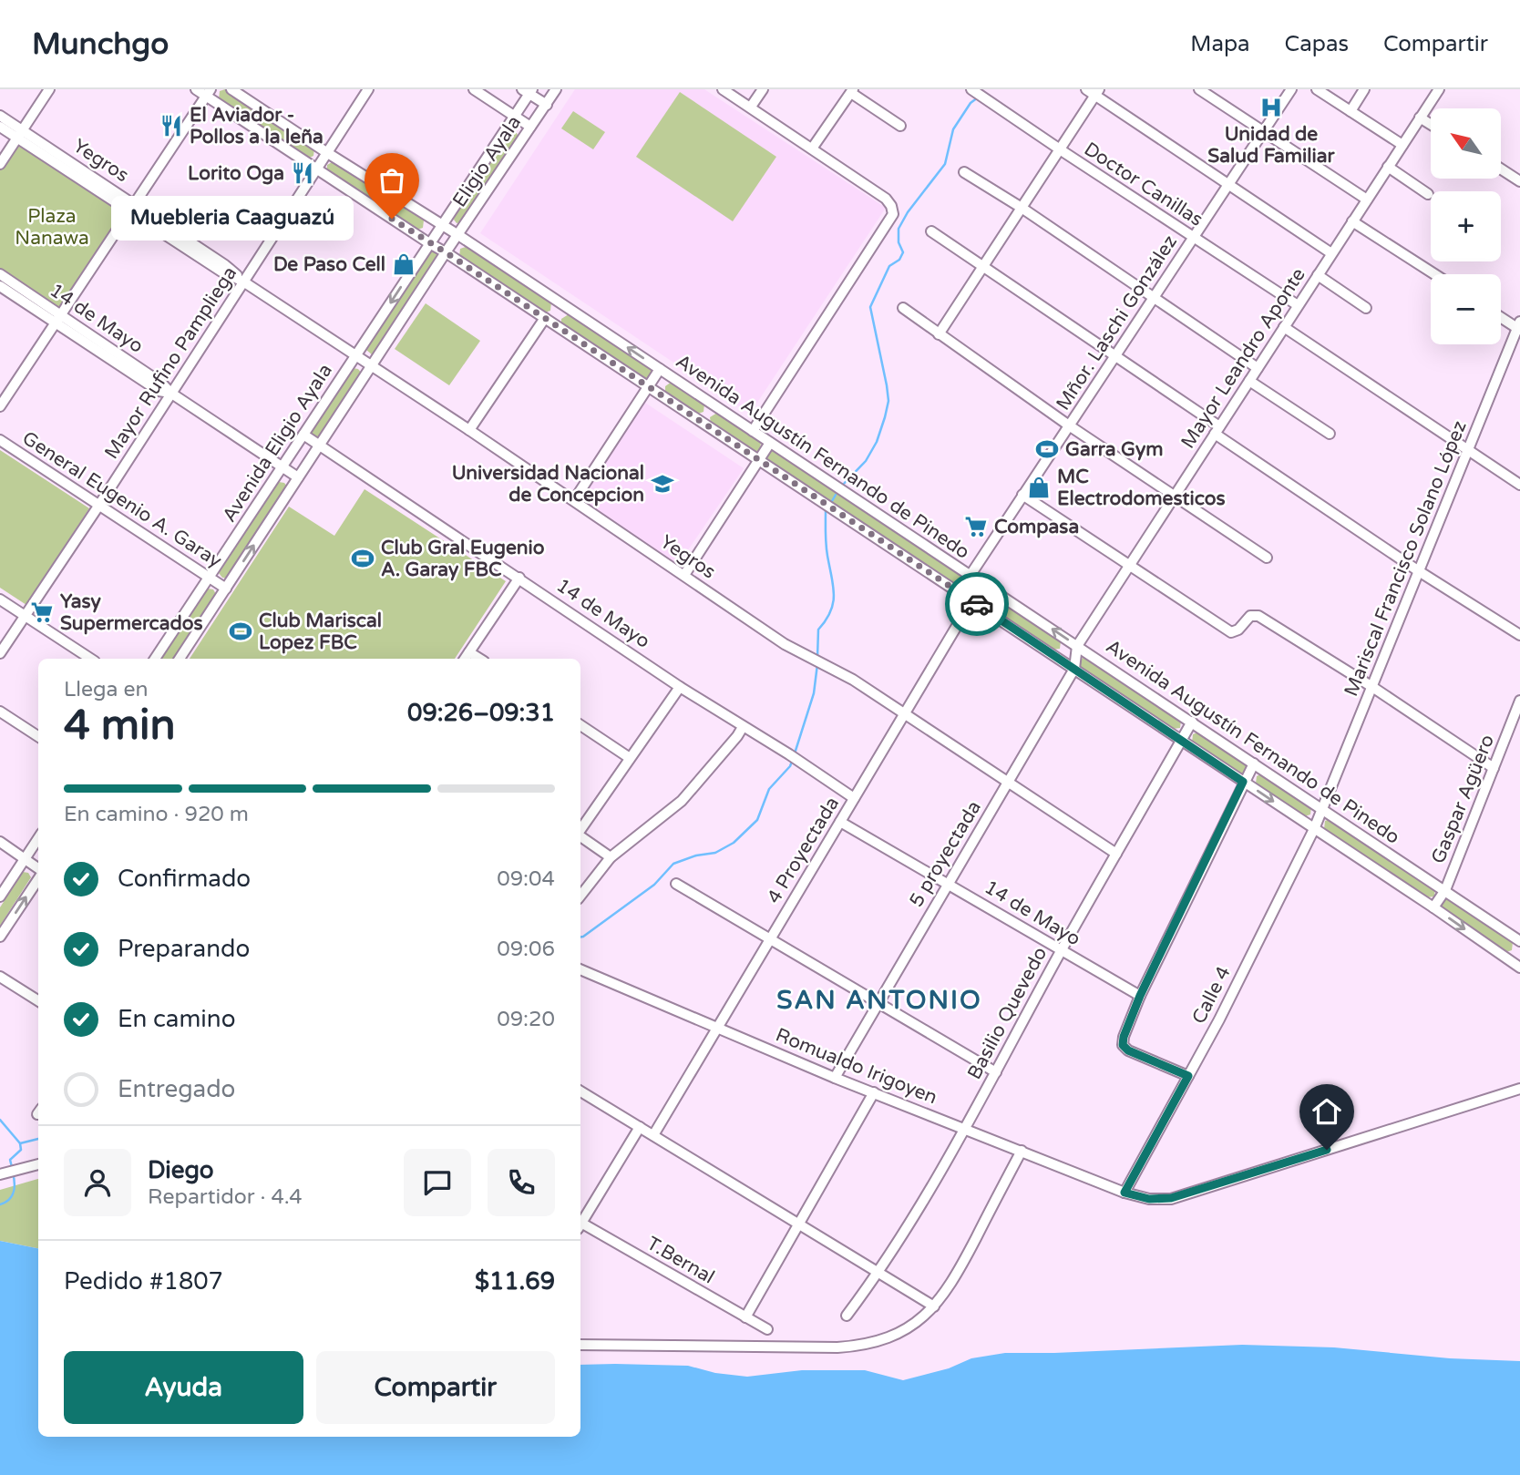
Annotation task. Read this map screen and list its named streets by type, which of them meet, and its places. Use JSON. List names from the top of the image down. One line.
{"streets":{"street":["Yegros","Eligio Ayala","Doctor Canillas","14 de Mayo","Mñor. Laschi González","Mayor Leandro Aponte","Mayor Rufino Pampliega","Avenida Eligio Ayala","Avenida Augustín Fernando de Pinedo","General Eugenio A. Garay","Mariscal Francisco Solano López","Gaspar Agüero","4 Proyectada","5 proyectada","Calle 4","Basilio Quevedo","Romualdo Irigoyen","T.Bernal"]},"crossings":[["Yegros","Mayor Rufino Pampliega"],["Yegros","Avenida Eligio Ayala"],["Yegros","4 Proyectada"],["Yegros","5 proyectada"],["Yegros","Basilio Quevedo"],["Eligio Ayala","Avenida Eligio Ayala"],["Eligio Ayala","Avenida Augustín Fernando de Pinedo"],["Doctor Canillas","Mñor. Laschi González"],["Doctor Canillas","Mayor Leandro Aponte"],["14 de Mayo","Mayor Rufino Pampliega"],["14 de Mayo","Avenida Eligio Ayala"],["14 de Mayo","4 Proyectada"],["14 de Mayo","5 proyectada"],["14 de Mayo","Basilio Quevedo"],["Mñor. Laschi González","Avenida Augustín Fernando de Pinedo"],["Mayor Leandro Aponte","Avenida Augustín Fernando de Pinedo"],["Mayor Leandro Aponte","5 proyectada"],["Mayor Rufino Pampliega","Avenida Augustín Fernando de Pinedo"],["Mayor Rufino Pampliega","General Eugenio A. Garay"],["Avenida Eligio Ayala","Avenida Augustín Fernando de Pinedo"],["Avenida Eligio Ayala","General Eugenio A. Garay"],["Avenida Augustín Fernando de Pinedo","Mariscal Francisco Solano López"],["Avenida Augustín Fernando de Pinedo","Gaspar Agüero"],["Avenida Augustín Fernando de Pinedo","4 Proyectada"],["Avenida Augustín Fernando de Pinedo","5 proyectada"],["Avenida Augustín Fernando de Pinedo","Calle 4"],["Avenida Augustín Fernando de Pinedo","Basilio Quevedo"],["Mariscal Francisco Solano López","Calle 4"],["4 Proyectada","Romualdo Irigoyen"],["5 proyectada","Romualdo Irigoyen"],["Calle 4","Romualdo Irigoyen"],["Basilio Quevedo","Romualdo Irigoyen"]],"districts":["SAN ANTONIO"],"parks":["Plaza Nanawa"],"places":{"hospital":["Unidad de Salud Familiar"],"restaurant":["El Aviador - Pollos a la leña","Lorito Oga"],"other":["Muebleria Caaguazú"],"shop":["De Paso Cell","MC Electrodomesticos"],"sports":["Garra Gym","Club Gral Eugenio A. Garay FBC","Club Mariscal Lopez FBC"],"school or university":["Universidad Nacional de Concepcion"],"supermarket":["Compasa","Yasy Supermercados"]},"north":"top left","page":{"header":"Munchgo","nav":["Mapa","Capas","Compartir"],"map_buttons":["+","−"],"bubble":"Muebleria Caaguazú","heading":["4 min","Llega en","09:26–09:31"],"panel":["Diego","Repartidor · 4.4","Pedido #1807","$11.69"],"bar":"En camino · 920 m","list":[["Confirmado","09:04"],["Preparando","09:06"],["En camino","09:20"],"Entregado"],"buttons":["Ayuda","Compartir"]}}
